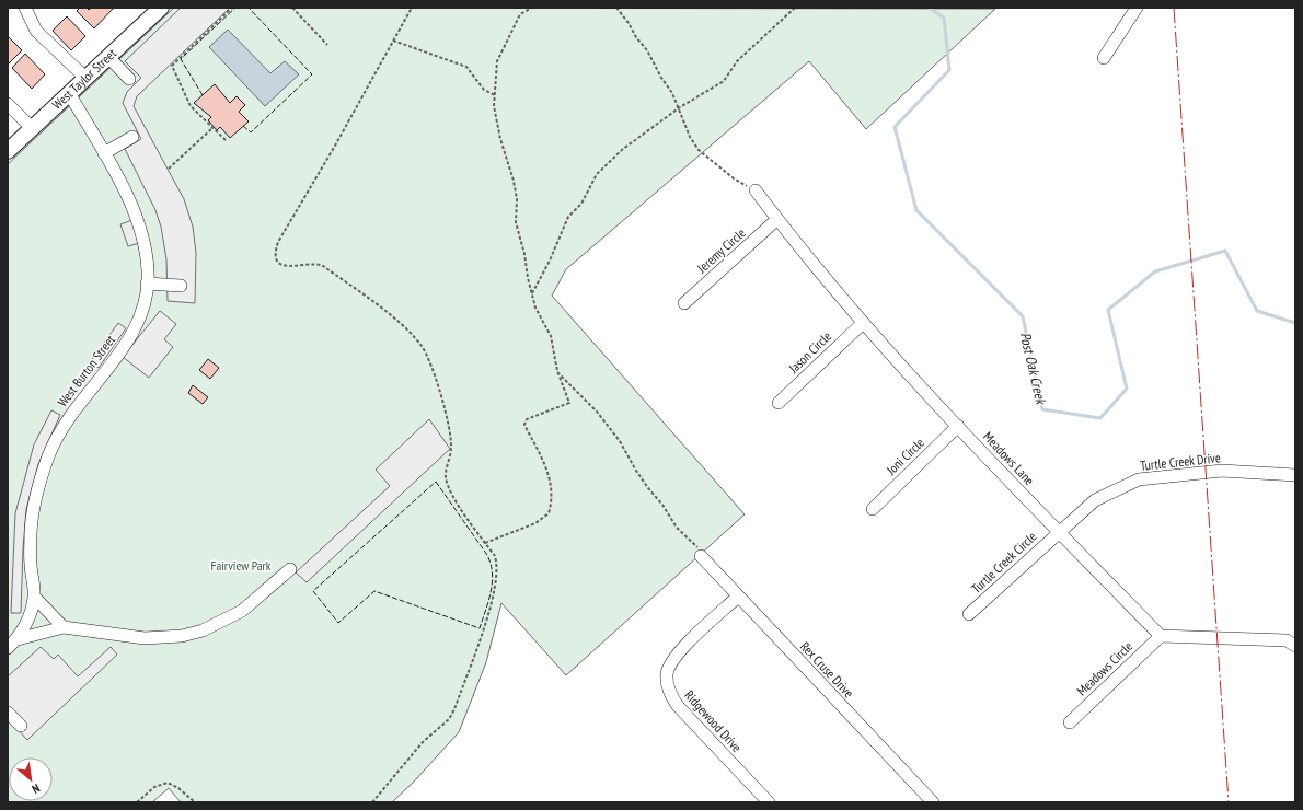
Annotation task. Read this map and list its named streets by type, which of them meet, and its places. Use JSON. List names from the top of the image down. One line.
{"streets":{"main road":["West Taylor Street"],"street":["Jeremy Circle","Jason Circle","West Burton Street","Joni Circle","Meadows Lane","Turtle Creek Drive","Turtle Creek Circle","Meadows Circle","Rex Cruse Drive","Ridgewood Drive"]},"crossings":[["West Taylor Street","West Burton Street"],["Jeremy Circle","Meadows Lane"],["Jason Circle","Meadows Lane"],["Joni Circle","Meadows Lane"],["Meadows Lane","Turtle Creek Drive"],["Meadows Lane","Turtle Creek Circle"],["Meadows Lane","Meadows Circle"],["Turtle Creek Drive","Turtle Creek Circle"],["Rex Cruse Drive","Ridgewood Drive"]],"water":["Post Oak Creek"],"parks":["Fairview Park"],"north":"bottom right"}
